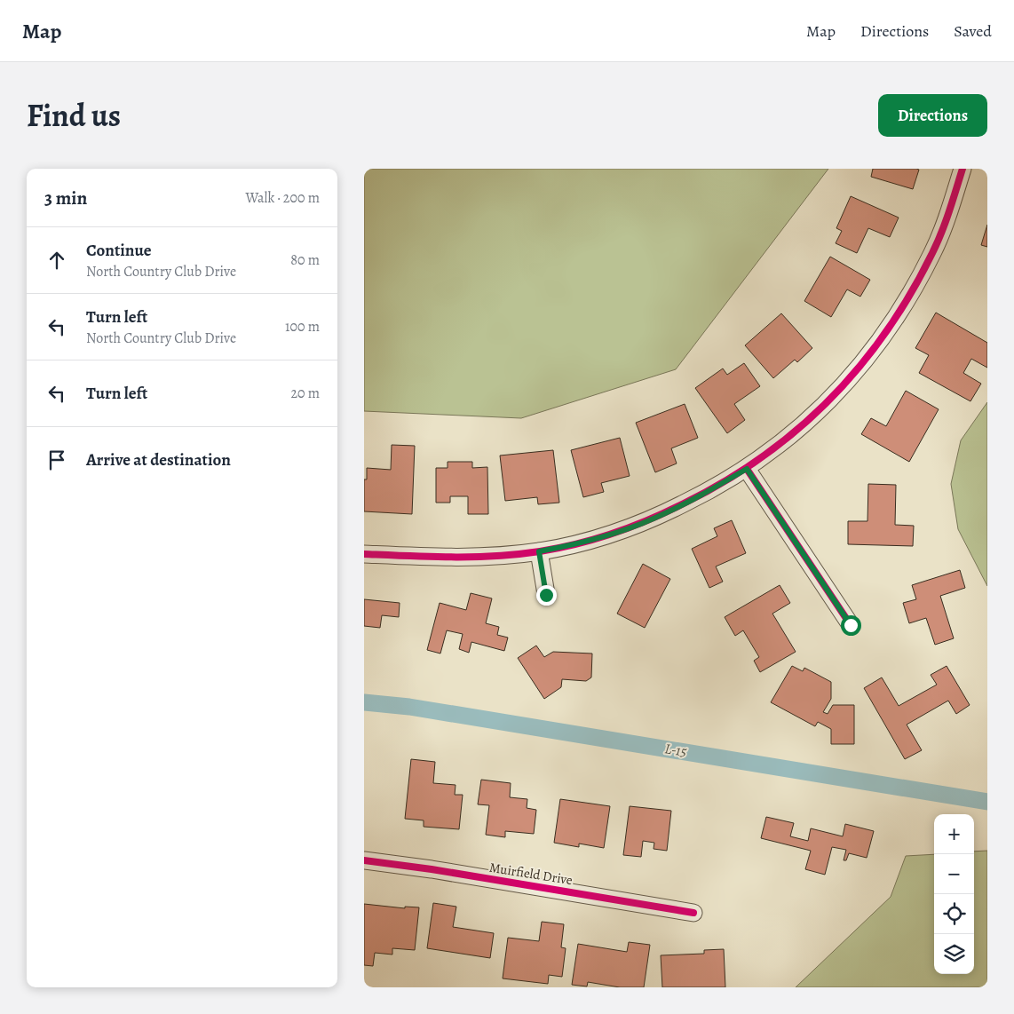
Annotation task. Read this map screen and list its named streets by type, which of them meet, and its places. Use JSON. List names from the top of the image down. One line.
{"streets":{"street":["Muirfield Drive"]},"water":["L-15"],"page":{"header":"Map","nav":["Map","Directions","Saved"],"title":"Find us","buttons":"Directions","heading":["3 min","Walk · 200 m"],"list":[["Continue","North Country Club Drive","80 m"],["Turn left","North Country Club Drive","100 m"],["Turn left","20 m"],"Arrive at destination"],"map_buttons":["+","−"]}}
